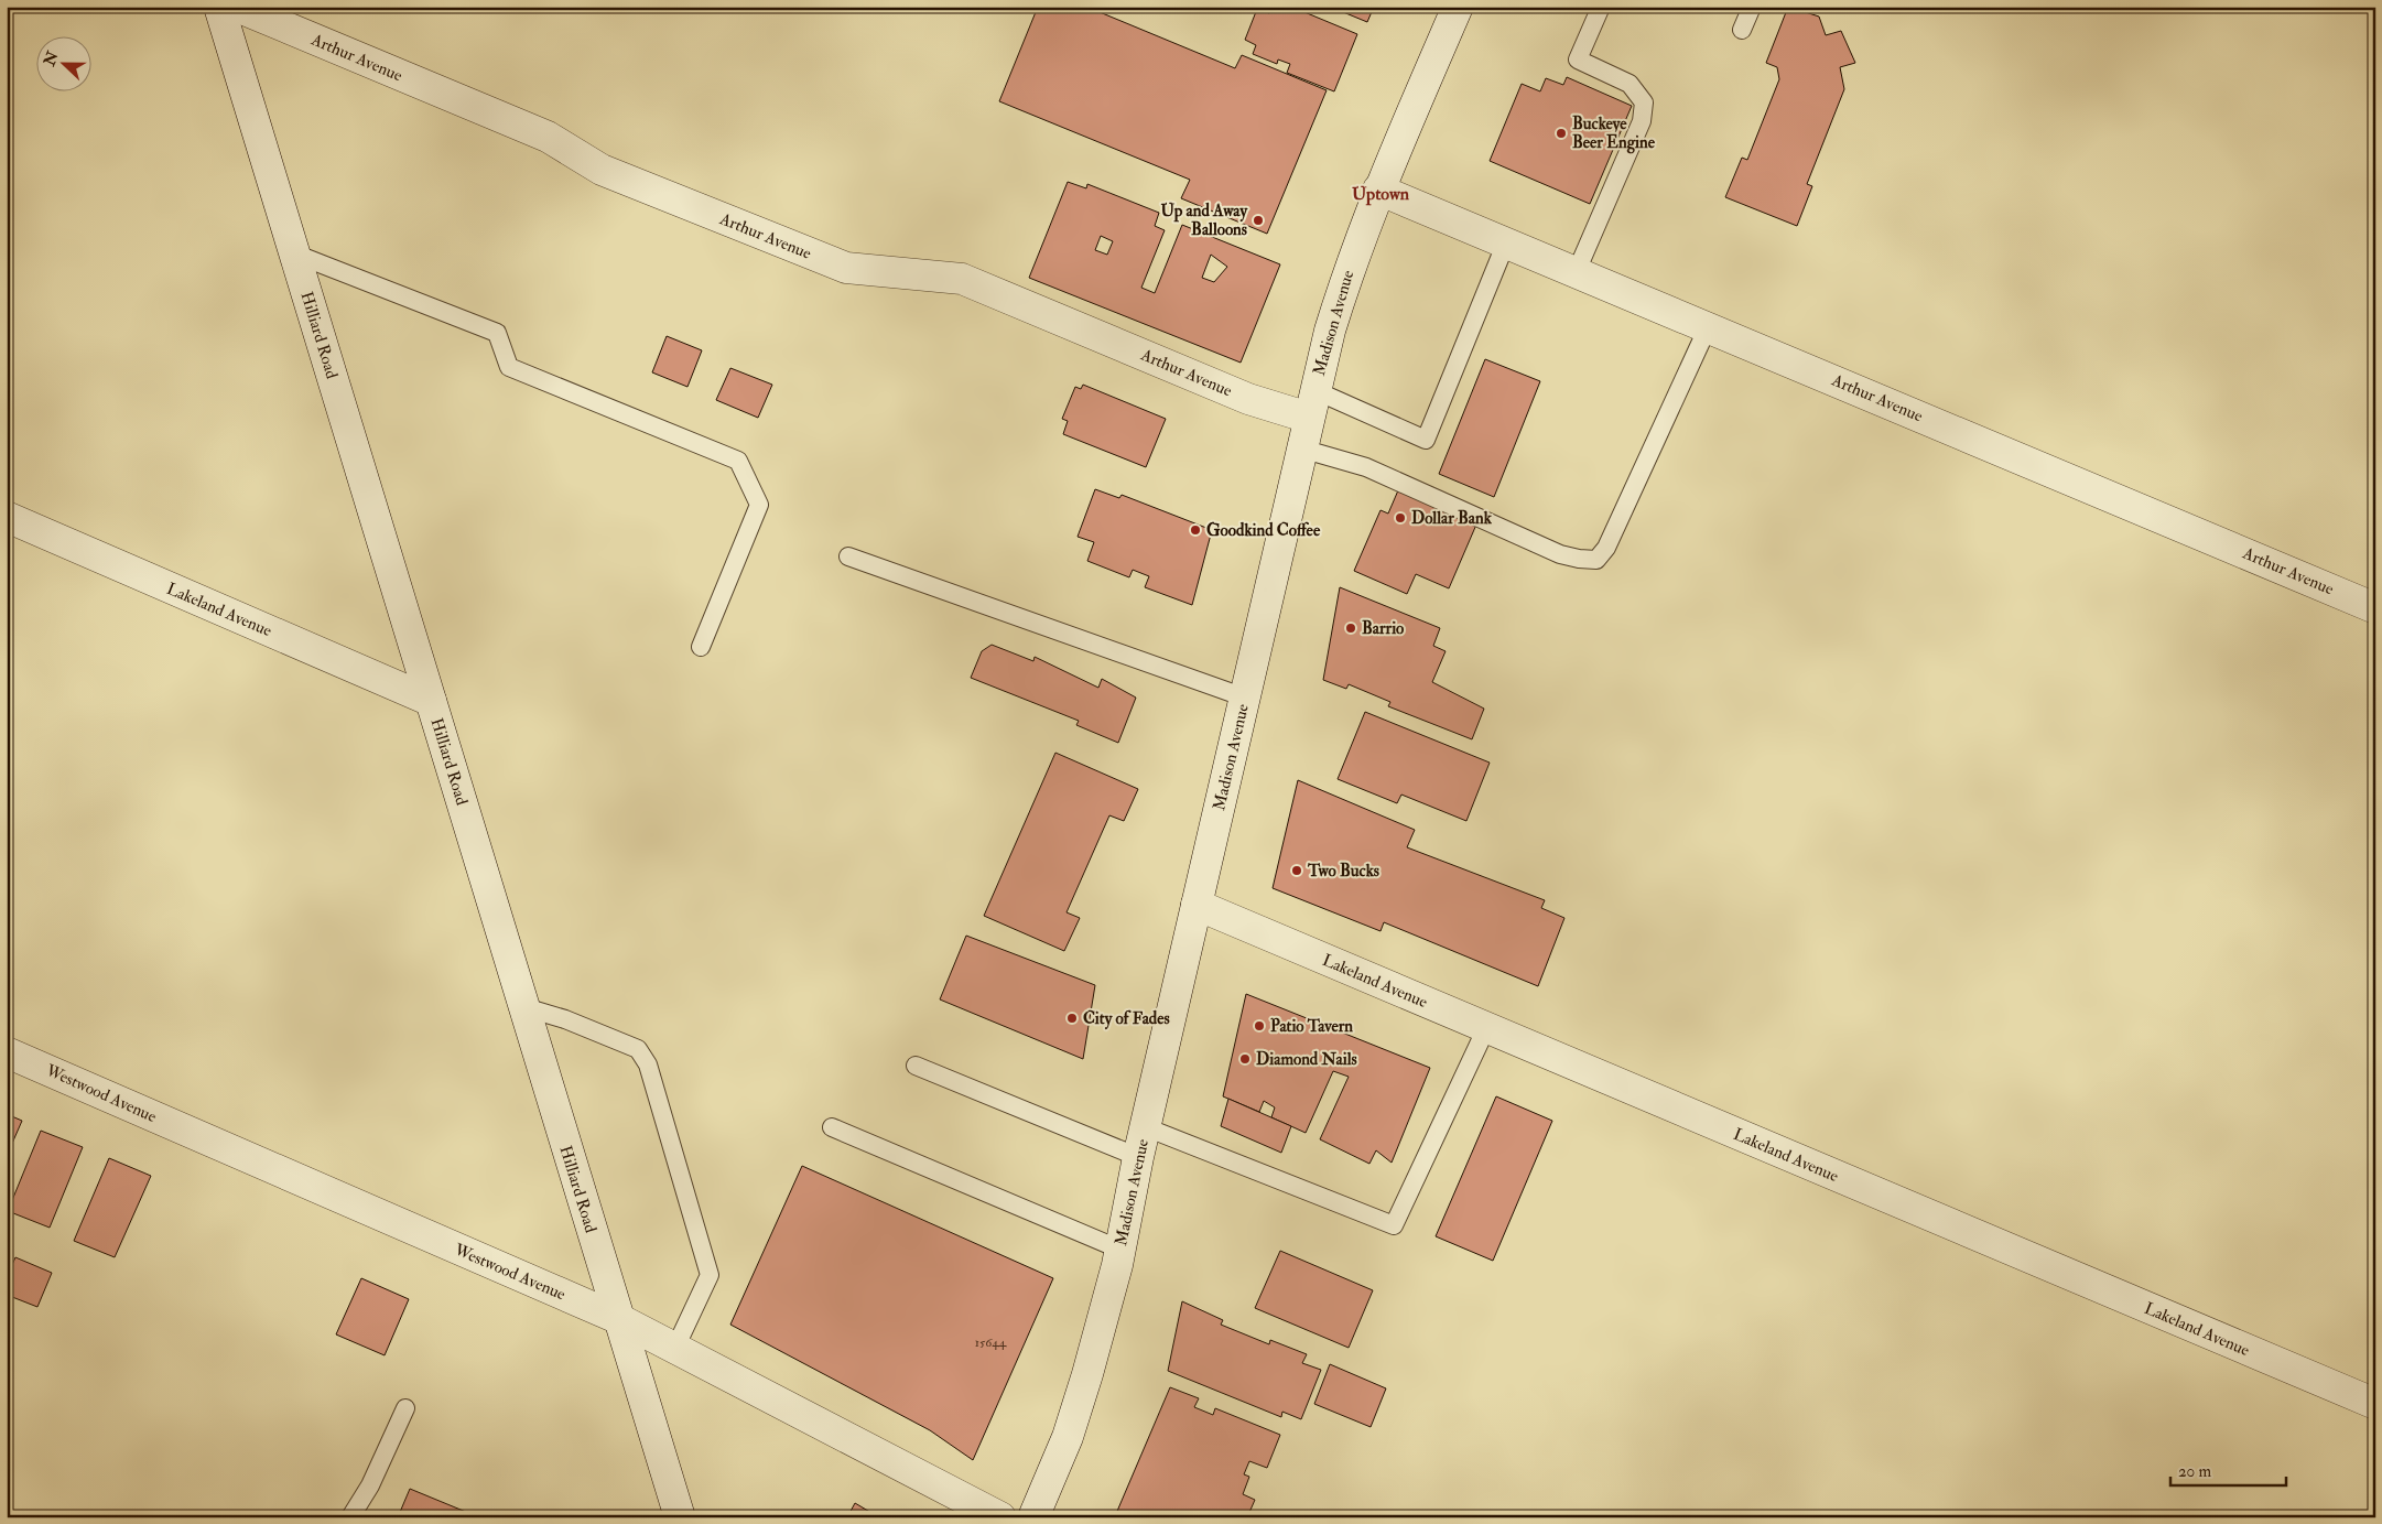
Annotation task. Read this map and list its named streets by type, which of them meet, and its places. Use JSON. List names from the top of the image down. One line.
{"streets":{"street":["Arthur Avenue","Madison Avenue","Hilliard Road","Lakeland Avenue","Westwood Avenue"]},"crossings":[["Arthur Avenue","Madison Avenue"],["Madison Avenue","Lakeland Avenue"],["Hilliard Road","Lakeland Avenue"],["Hilliard Road","Westwood Avenue"]],"districts":["Uptown"],"places":["Buckeye Beer Engine","Up and Away Balloons","Dollar Bank","Goodkind Coffee","Barrio","Two Bucks","City of Fades","Patio Tavern","Diamond Nails"],"house_numbers":["15644"],"scale_bar":"20 m","north":"left"}
